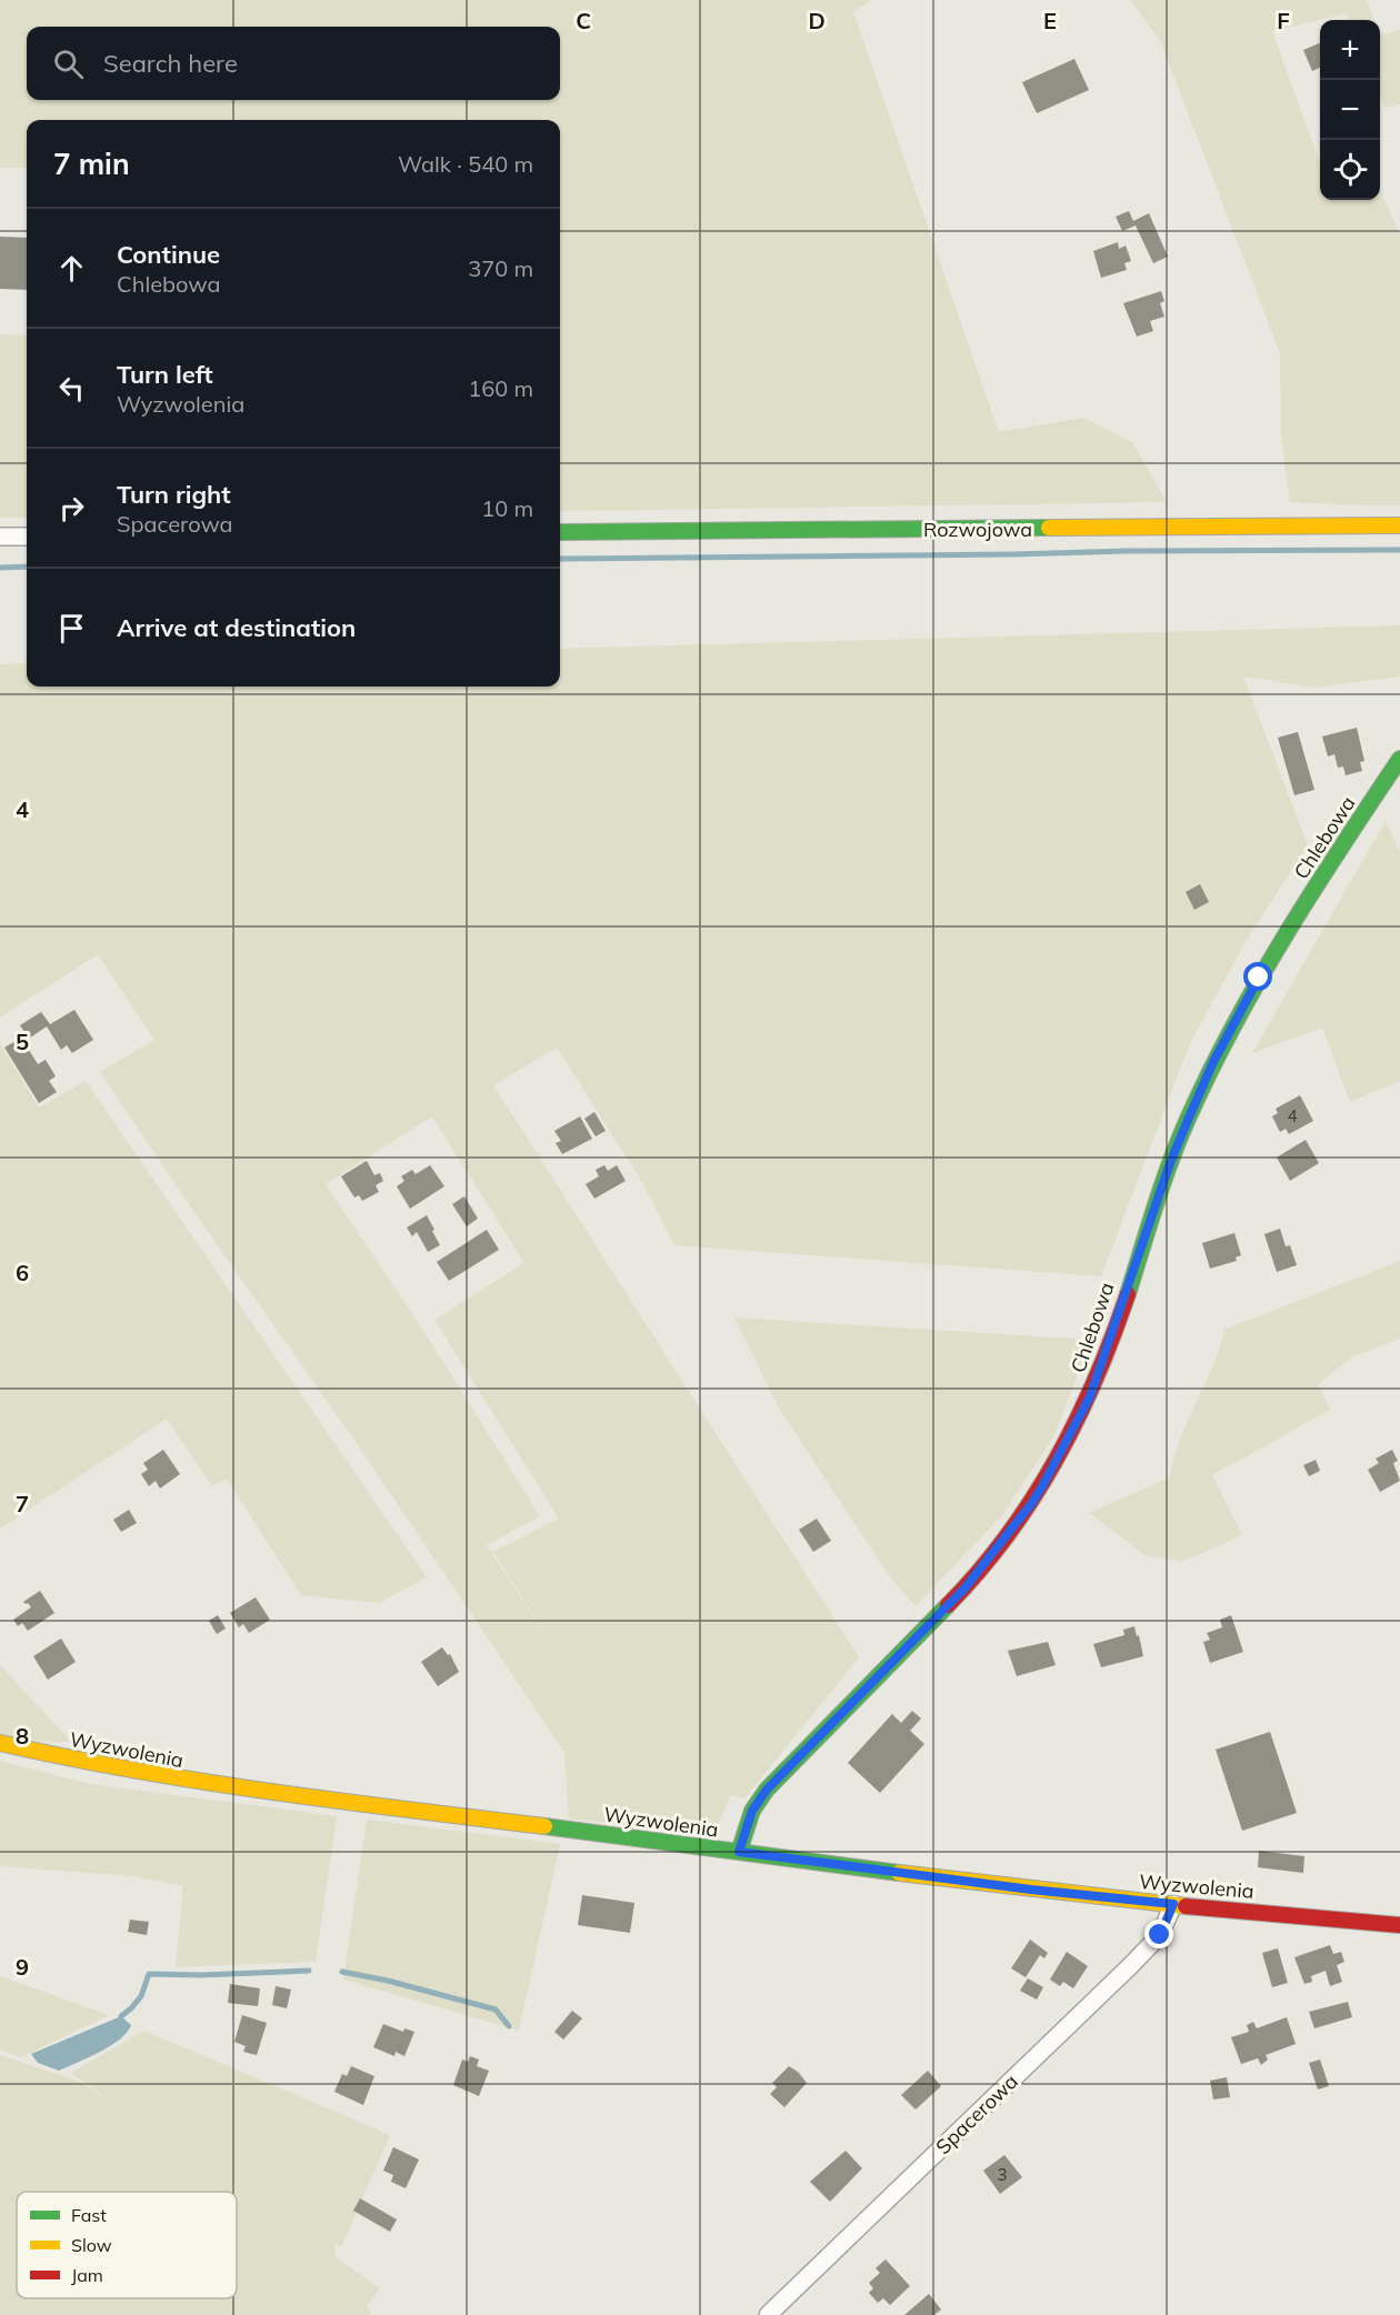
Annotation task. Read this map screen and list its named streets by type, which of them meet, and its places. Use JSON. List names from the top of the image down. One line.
{"streets":{"street":["Rozwojowa","Chlebowa","Wyzwolenia","Spacerowa"]},"crossings":[["Chlebowa","Wyzwolenia"],["Wyzwolenia","Spacerowa"]],"house_numbers":["4","3"],"legend":["Fast","Slow","Jam"],"page":{"map_buttons":["+","−"],"search":"Search here","heading":["7 min","Walk · 540 m"],"list":[["Continue","Chlebowa","370 m"],["Turn left","Wyzwolenia","160 m"],["Turn right","Spacerowa","10 m"],"Arrive at destination"]},"grid":{"columns":["C","D","E","F"],"rows":["4","5","6","7","8","9"]}}
